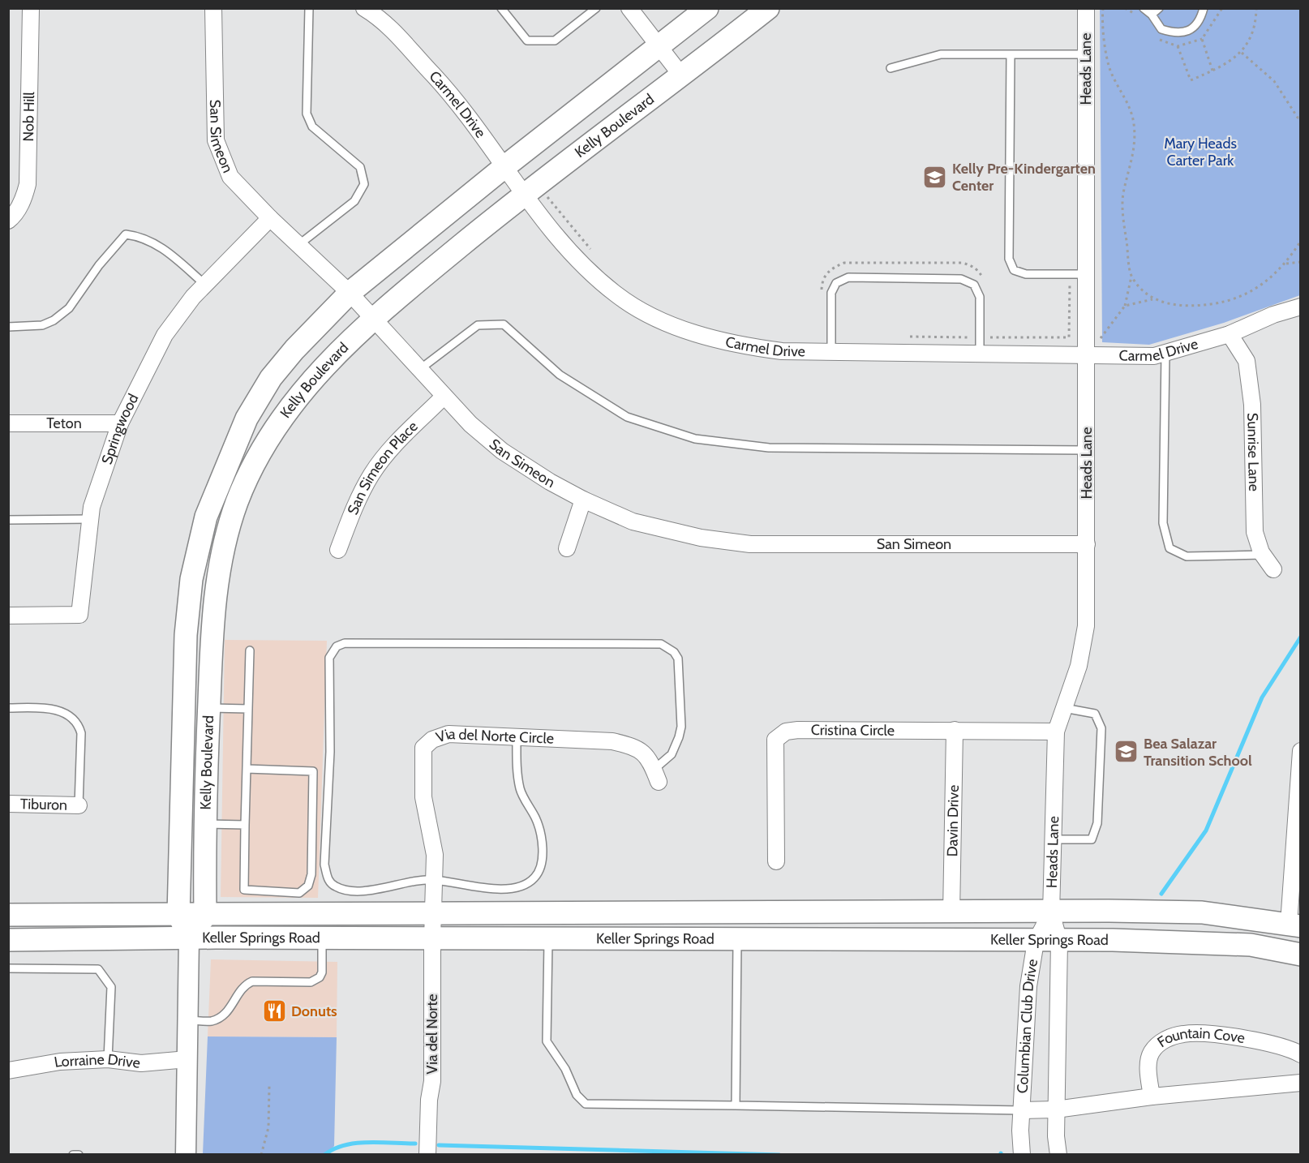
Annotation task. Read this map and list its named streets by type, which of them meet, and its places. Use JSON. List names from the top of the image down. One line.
{"streets":{"main road":["Kelly Boulevard","Keller Springs Road"],"street":["Heads Lane","Carmel Drive","Nob Hill","San Simeon","Teton","Springwood","Sunrise Lane","San Simeon Place","Cristina Circle","Via del Norte Circle","Tiburon","Davin Drive","Columbian Club Drive","Via del Norte","Fountain Cove","Lorraine Drive"]},"crossings":[["Heads Lane","Carmel Drive"],["Heads Lane","San Simeon"],["Heads Lane","Cristina Circle"],["Heads Lane","Keller Springs Road"],["Heads Lane","Columbian Club Drive"],["Carmel Drive","Kelly Boulevard"],["Carmel Drive","Sunrise Lane"],["Kelly Boulevard","San Simeon"],["Kelly Boulevard","Keller Springs Road"],["Kelly Boulevard","Lorraine Drive"],["San Simeon","Springwood"],["San Simeon","San Simeon Place"],["Teton","Springwood"],["Cristina Circle","Davin Drive"],["Via del Norte Circle","Keller Springs Road"],["Via del Norte Circle","Via del Norte"],["Davin Drive","Keller Springs Road"],["Keller Springs Road","Columbian Club Drive"],["Keller Springs Road","Via del Norte"]],"parks":["Mary Heads Carter Park"],"places":{"school or university":["Kelly Pre-Kindergarten Center","Bea Salazar Transition School"],"restaurant":["Donuts"]}}
